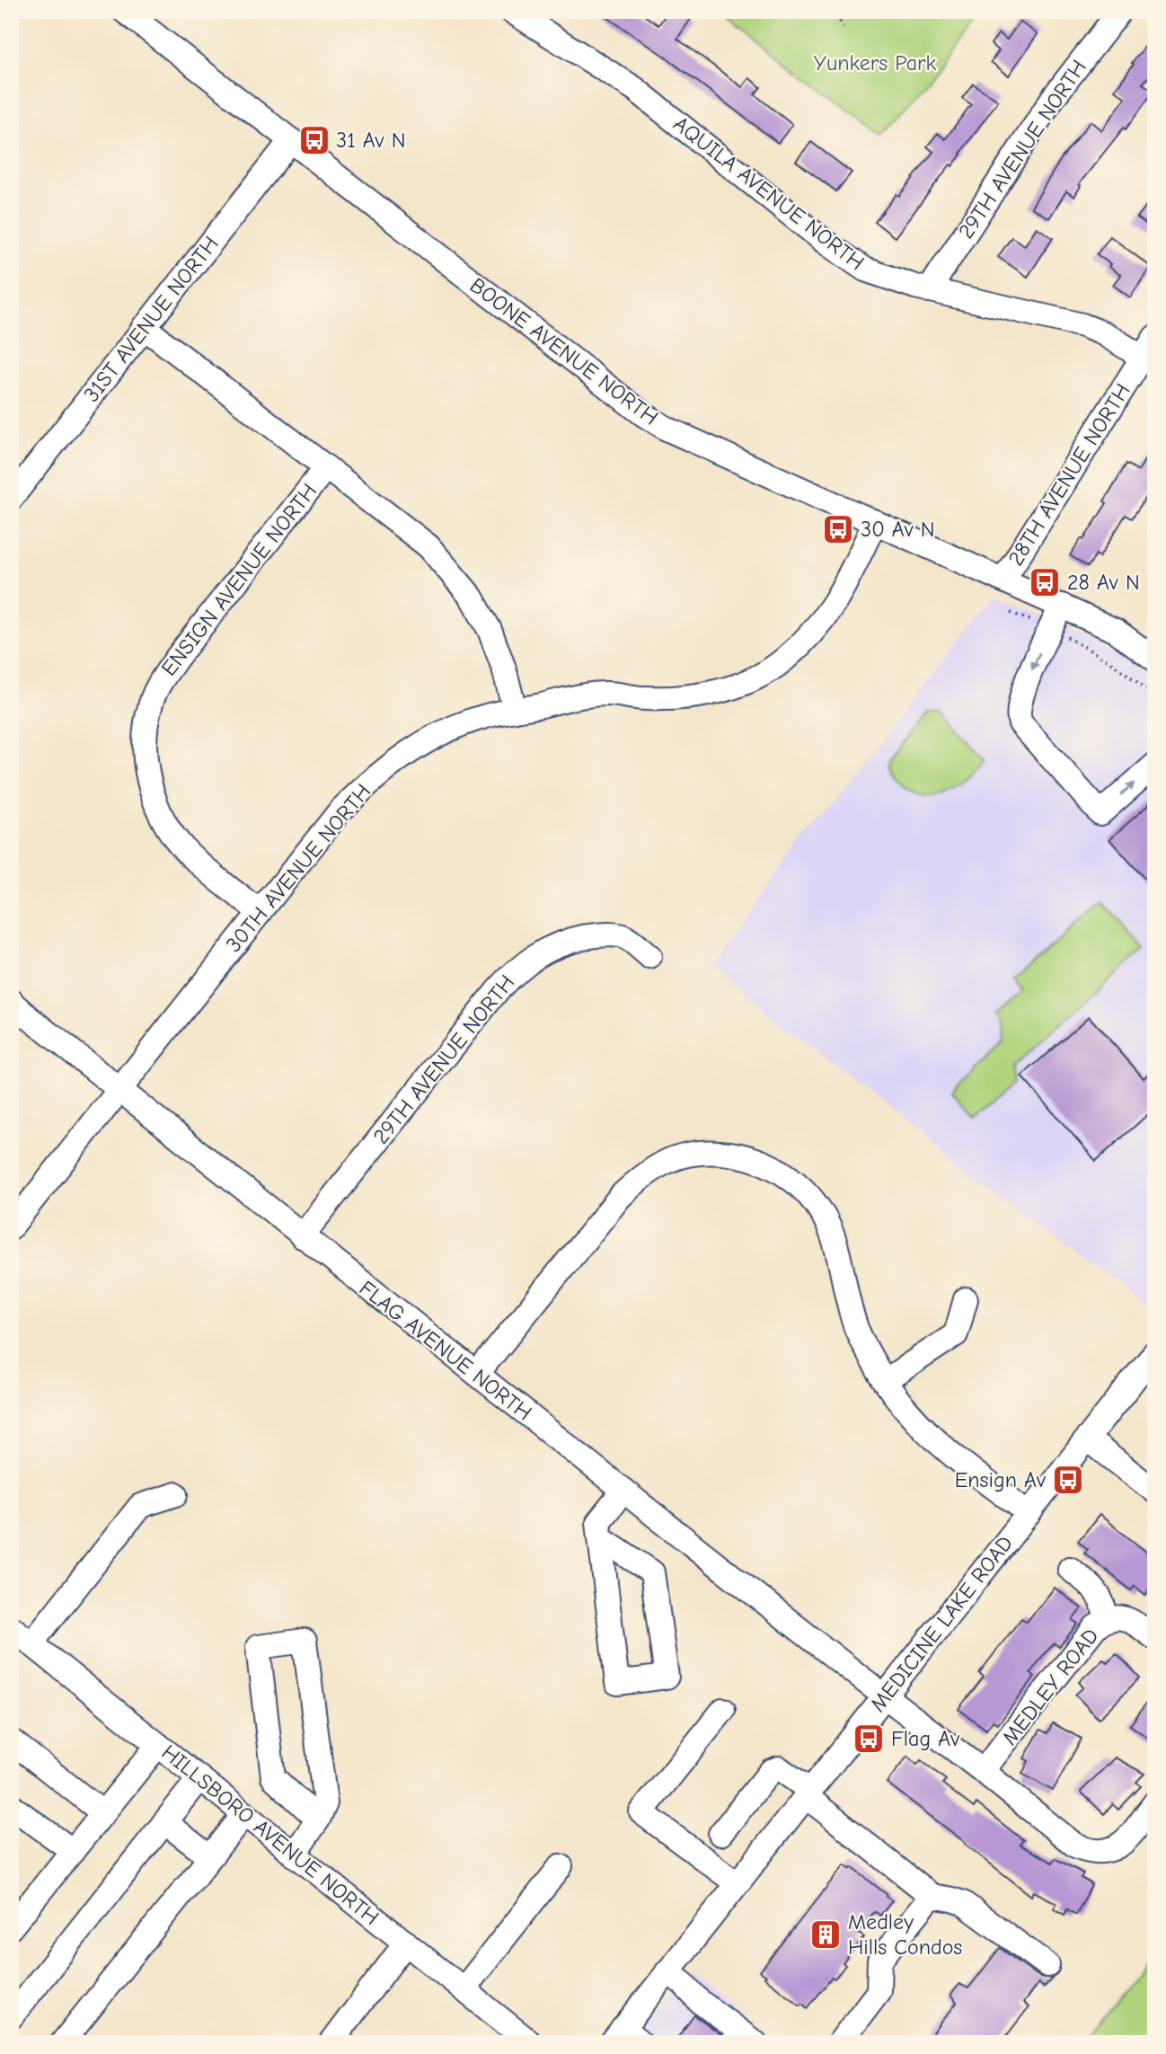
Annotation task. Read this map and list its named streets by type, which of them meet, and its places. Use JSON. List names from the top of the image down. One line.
{"streets":{"street":["29TH AVENUE NORTH","AQUILA AVENUE NORTH","31ST AVENUE NORTH","BOONE AVENUE NORTH","28TH AVENUE NORTH","ENSIGN AVENUE NORTH","30TH AVENUE NORTH","FLAG AVENUE NORTH","MEDICINE LAKE ROAD","MEDLEY ROAD","HILLSBORO AVENUE NORTH"]},"crossings":[["29TH AVENUE NORTH","AQUILA AVENUE NORTH"],["29TH AVENUE NORTH","FLAG AVENUE NORTH"],["AQUILA AVENUE NORTH","28TH AVENUE NORTH"],["31ST AVENUE NORTH","BOONE AVENUE NORTH"],["BOONE AVENUE NORTH","28TH AVENUE NORTH"],["BOONE AVENUE NORTH","30TH AVENUE NORTH"],["ENSIGN AVENUE NORTH","30TH AVENUE NORTH"],["30TH AVENUE NORTH","FLAG AVENUE NORTH"],["FLAG AVENUE NORTH","MEDICINE LAKE ROAD"],["FLAG AVENUE NORTH","MEDLEY ROAD"]],"parks":["Yunkers Park"],"places":{"bus stop":["31 Av N","30 Av N","28 Av N","Ensign Av","Flag Av"],"building":["Medley Hills Condos"]}}
